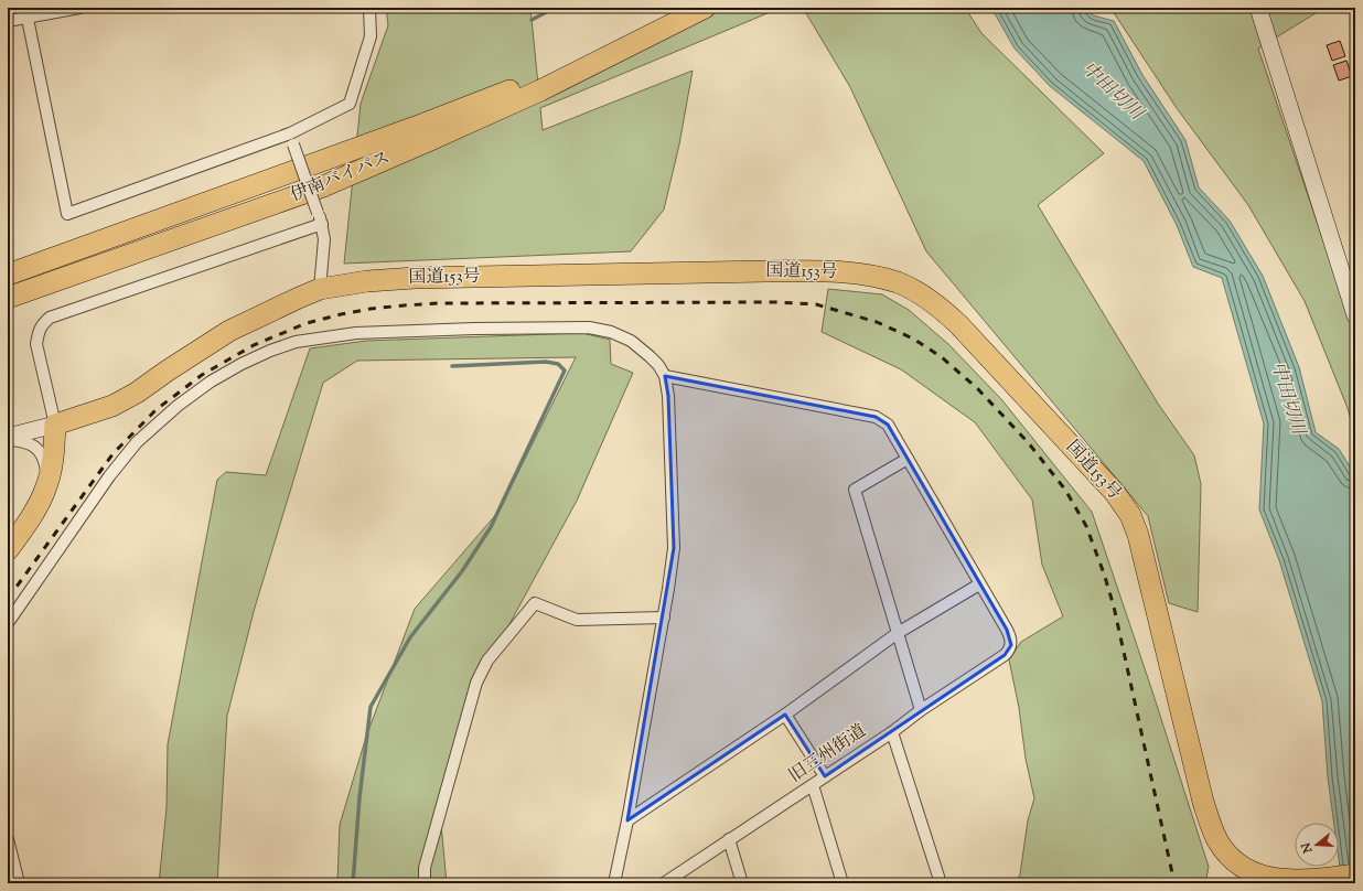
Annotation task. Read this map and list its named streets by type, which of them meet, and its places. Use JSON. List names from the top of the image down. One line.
{"streets":{"highway":["伊南バイパス","国道153号"],"street":["旧三州街道"]},"water":["中田切川"],"north":"left"}
